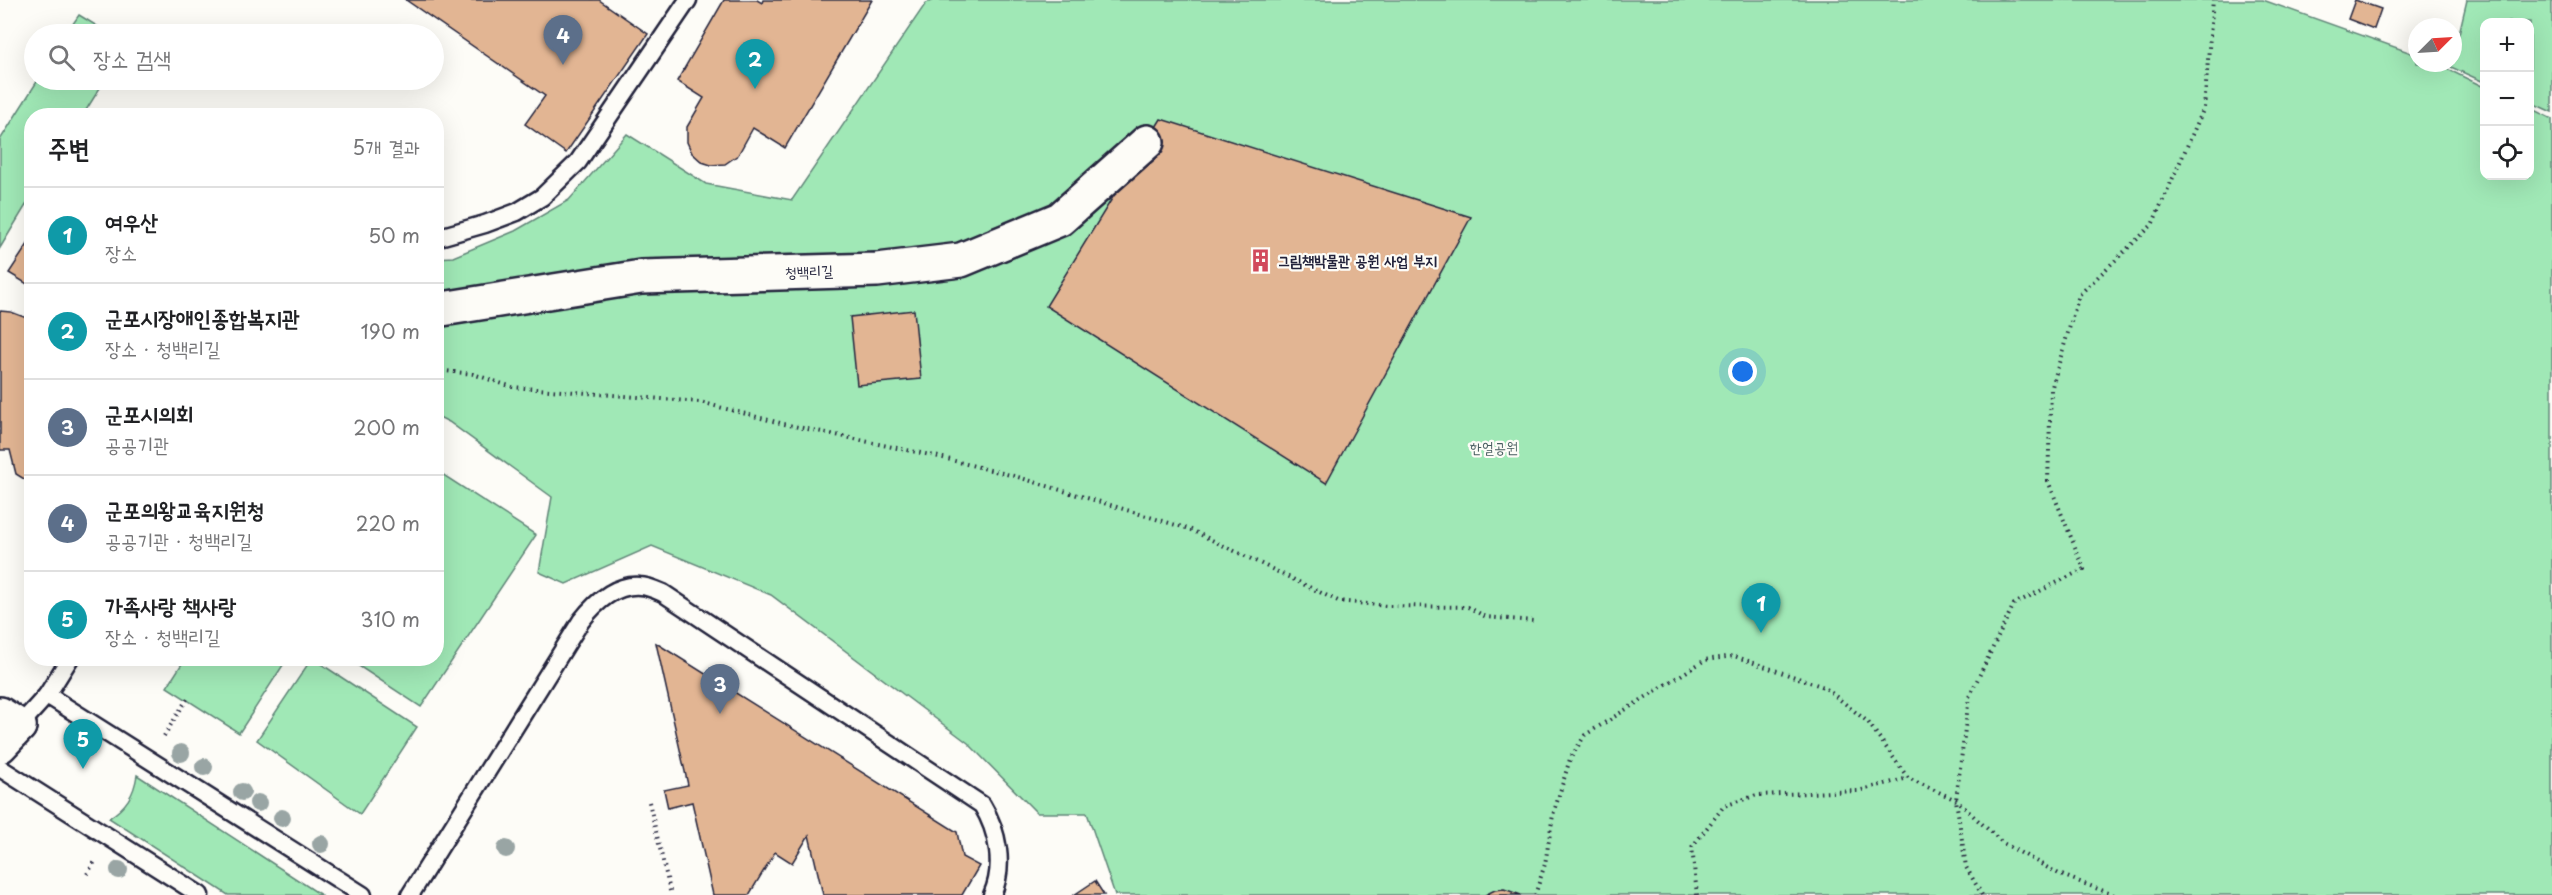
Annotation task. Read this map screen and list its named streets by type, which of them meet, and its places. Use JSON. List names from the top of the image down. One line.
{"streets":{"street":["청백리길"]},"parks":["한얼공원"],"places":{"building":["그림책박물관 공원 사업 부지"]},"north":"top right","page":{"pins":["4","2","1","3","5"],"map_buttons":["+","−"],"search":"장소 검색","heading":["주변","5개 결과"],"list":[{"mark":"1","name":"여우산","note":"장소","value":"50 m"},{"mark":"2","name":"군포시장애인종합복지관","note":"장소 · 청백리길","value":"190 m"},{"mark":"3","name":"군포시의회","note":"공공기관","value":"200 m"},{"mark":"4","name":"군포의왕교육지원청","note":"공공기관 · 청백리길","value":"220 m"},{"mark":"5","name":"가족사랑 책사랑","note":"장소 · 청백리길","value":"310 m"}]}}
